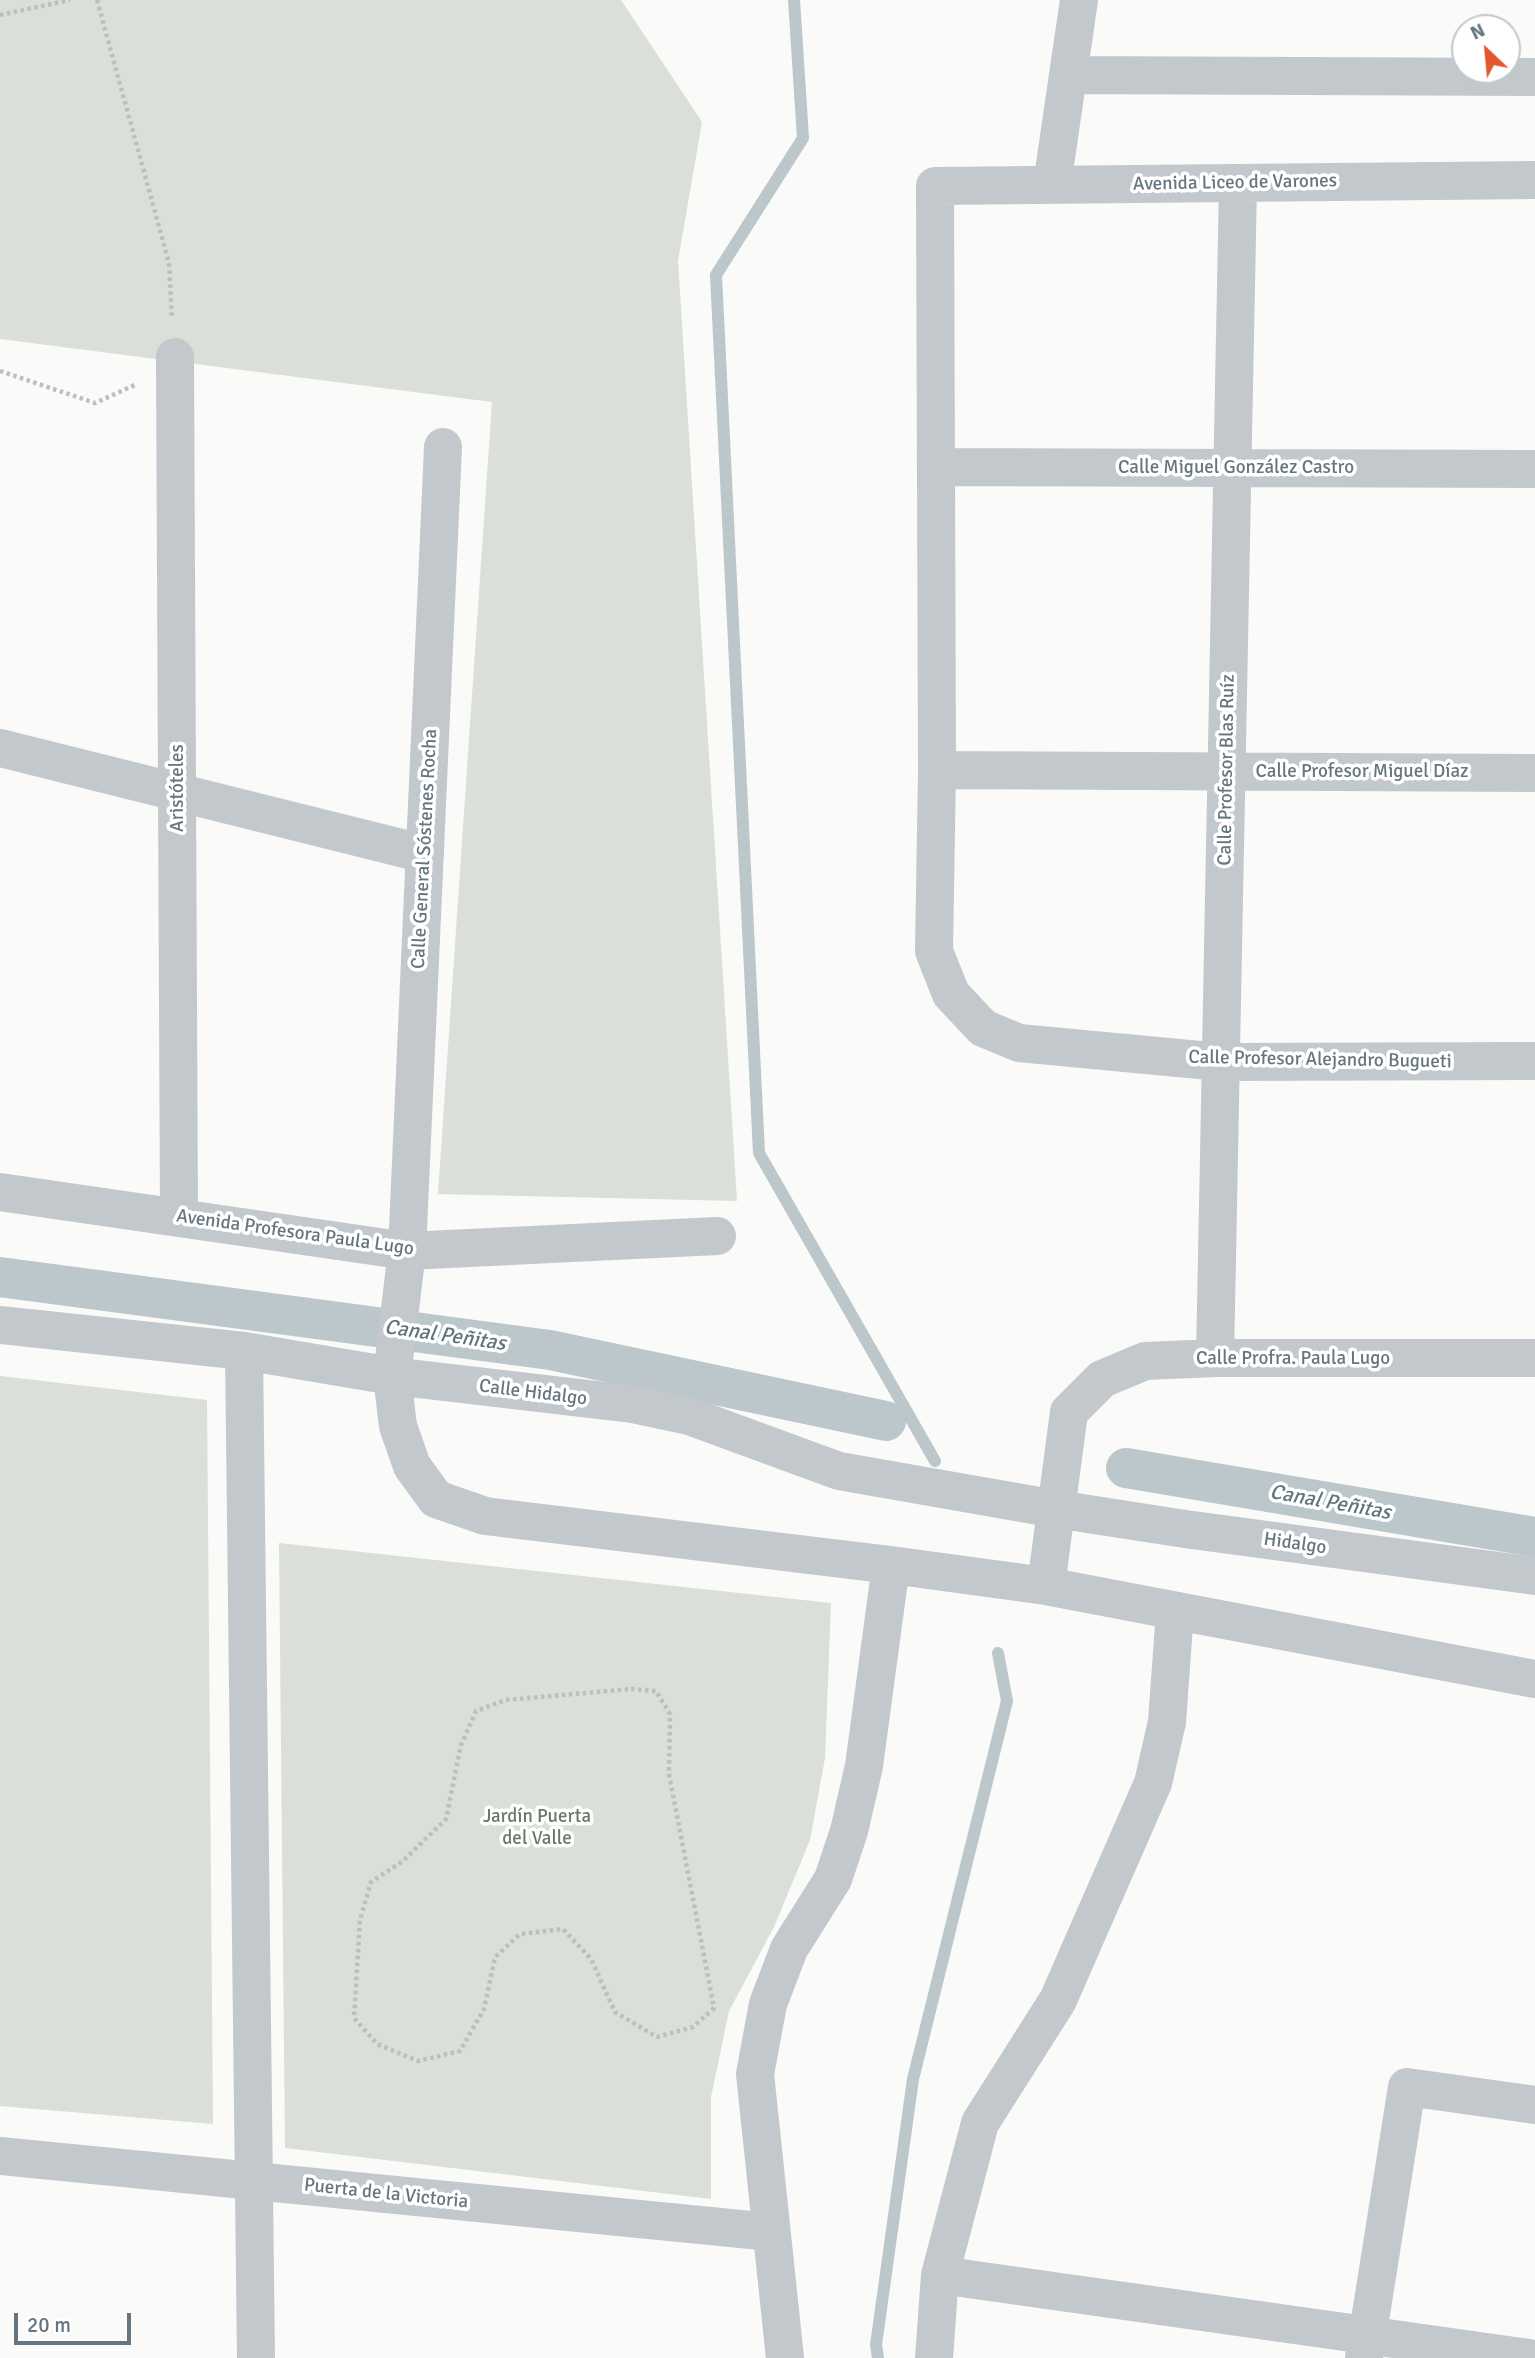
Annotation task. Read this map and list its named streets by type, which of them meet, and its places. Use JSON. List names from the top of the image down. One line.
{"streets":{"street":["Avenida Liceo de Varones","Calle Miguel González Castro","Calle Profesor Blas Ruíz","Calle Profesor Miguel Díaz","Aristóteles","Calle General Sóstenes Rocha","Calle Profesor Alejandro Bugueti","Avenida Profesora Paula Lugo","Calle Profra. Paula Lugo","Calle Hidalgo","Hidalgo","Puerta de la Victoria"]},"crossings":[["Avenida Liceo de Varones","Calle Miguel González Castro"],["Avenida Liceo de Varones","Calle Profesor Blas Ruíz"],["Calle Miguel González Castro","Calle Profesor Blas Ruíz"],["Calle Profesor Blas Ruíz","Calle Profesor Miguel Díaz"],["Calle Profesor Blas Ruíz","Calle Profesor Alejandro Bugueti"],["Calle Profesor Blas Ruíz","Calle Profra. Paula Lugo"],["Calle Profesor Miguel Díaz","Calle Profesor Alejandro Bugueti"],["Aristóteles","Avenida Profesora Paula Lugo"],["Calle General Sóstenes Rocha","Avenida Profesora Paula Lugo"],["Calle Profra. Paula Lugo","Calle Hidalgo"],["Calle Profra. Paula Lugo","Hidalgo"],["Calle Hidalgo","Hidalgo"]],"water":["Canal Peñitas"],"parks":["Jardín Puerta del Valle"],"scale_bar":"20 m","north":"top left"}
